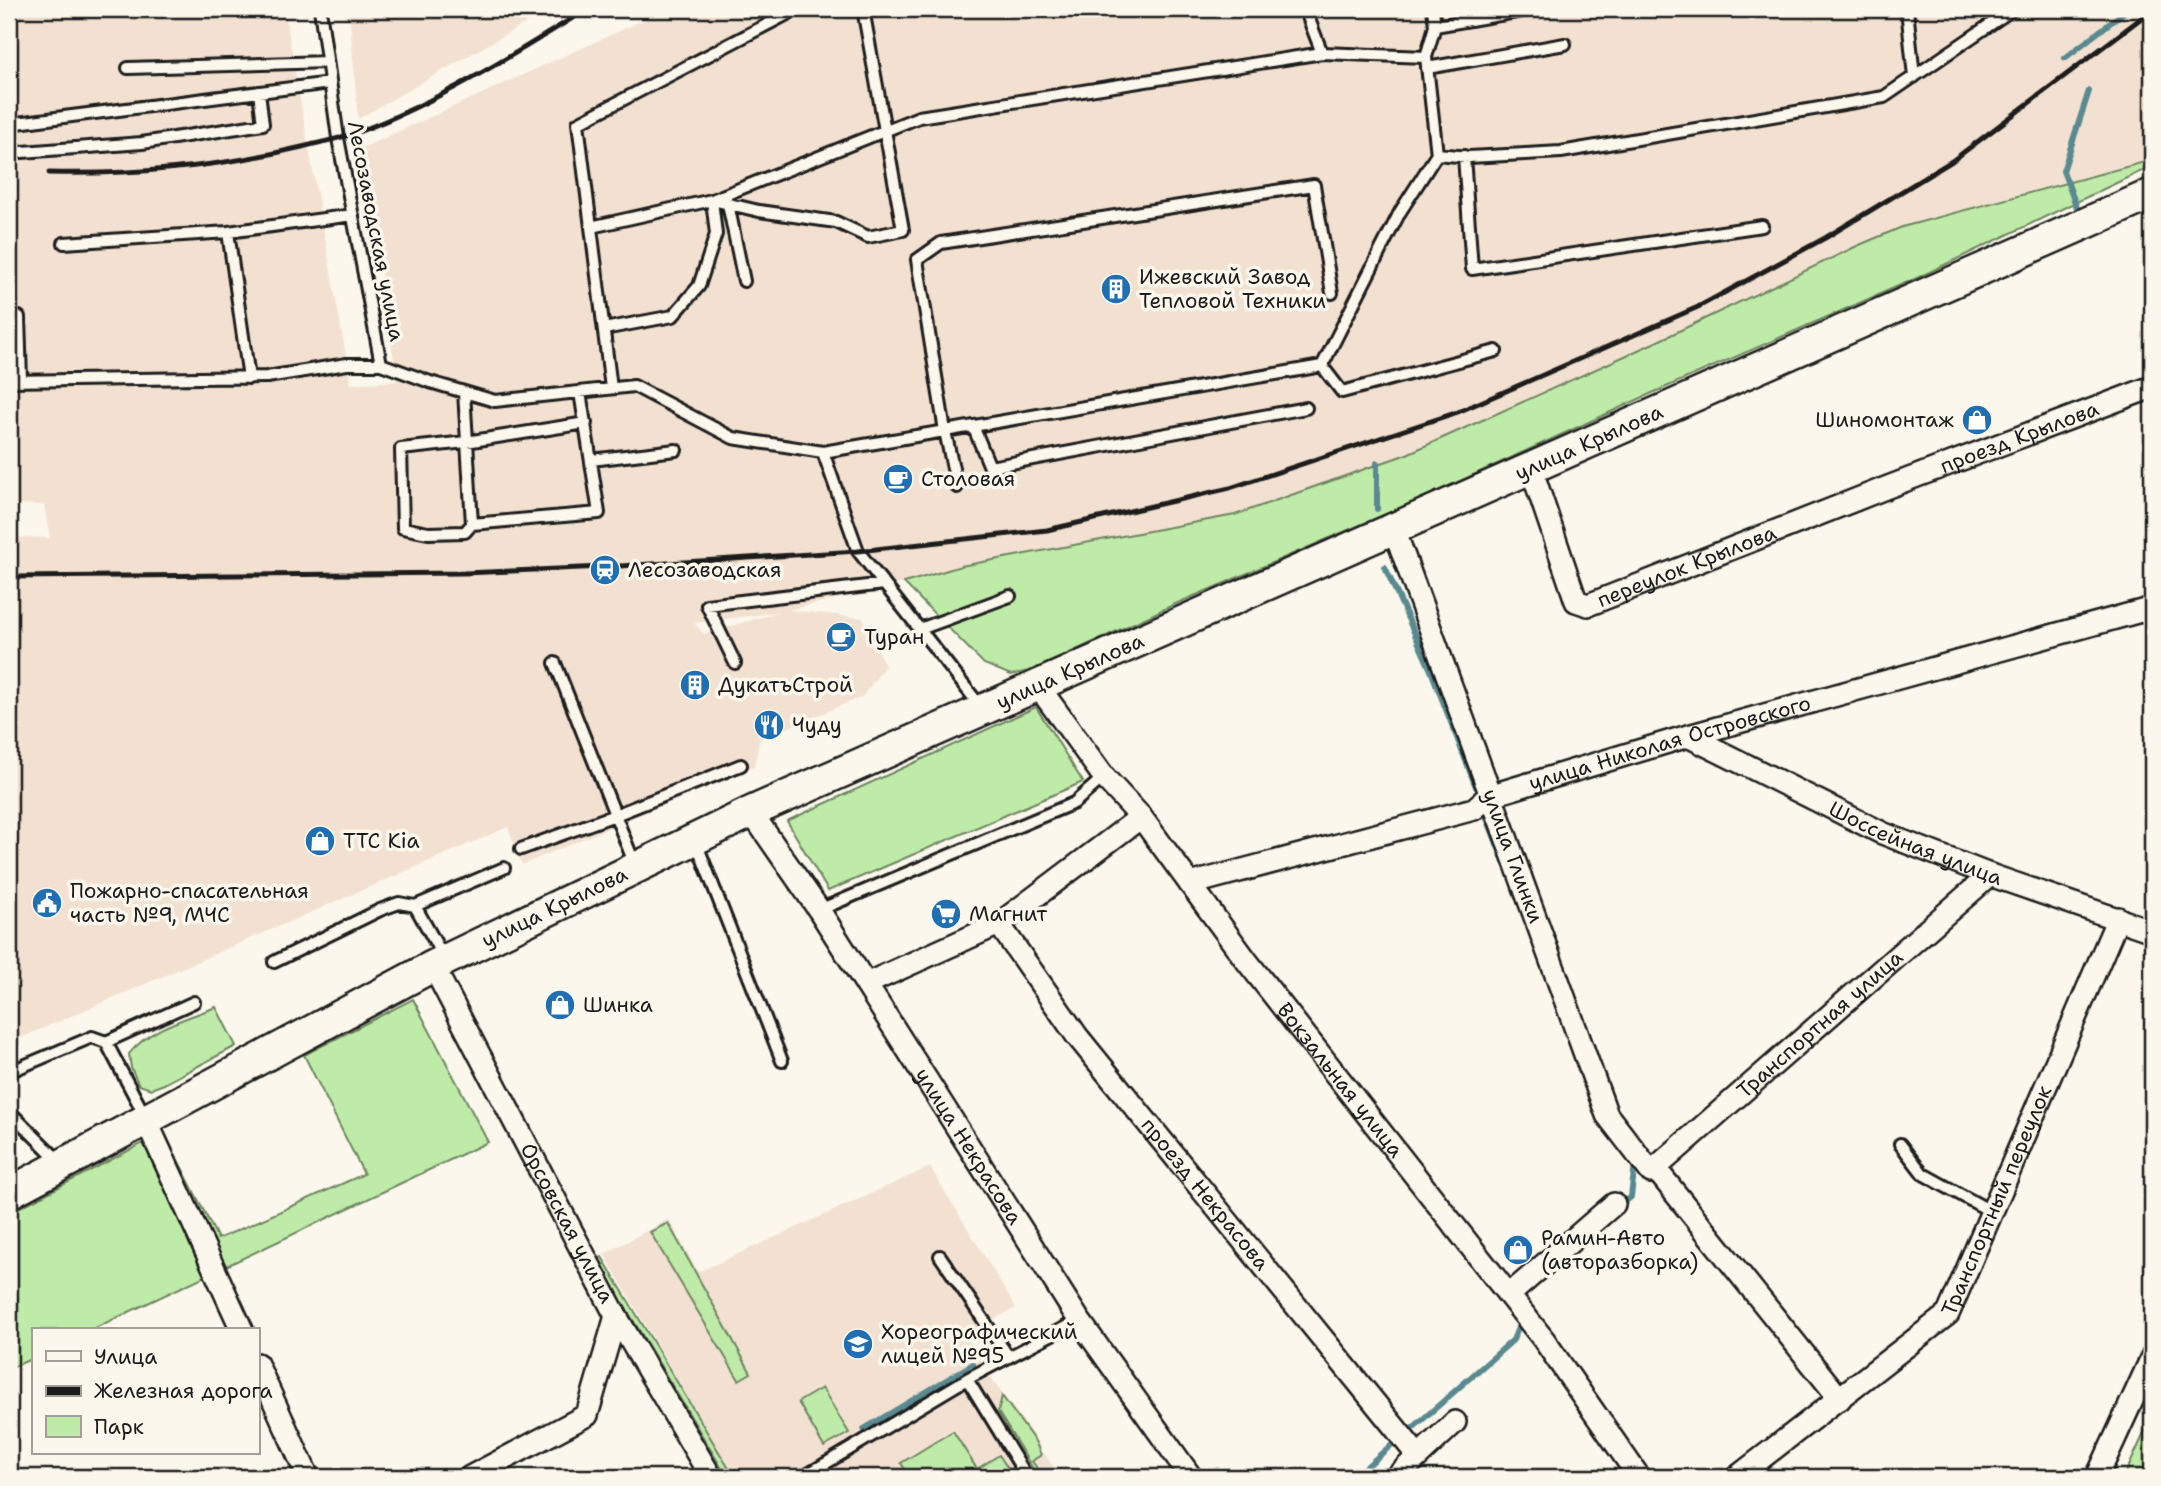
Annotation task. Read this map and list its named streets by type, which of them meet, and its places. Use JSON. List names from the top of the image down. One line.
{"streets":{"main road":["улица Крылова"],"street":["проезд Крылова","переулок Крылова","улица Николая Островского","Шоссейная улица","улица Глинки","Транспортная улица","Вокзальная улица","улица Некрасова","проезд Некрасова","Транспортный переулок","Орсовская улица"],"lane":["Лесозаводская улица"]},"crossings":[["проезд Крылова","переулок Крылова"],["улица Крылова","переулок Крылова"],["улица Крылова","улица Глинки"],["улица Крылова","Вокзальная улица"],["улица Крылова","улица Некрасова"],["улица Крылова","Орсовская улица"],["улица Николая Островского","Шоссейная улица"],["улица Николая Островского","улица Глинки"],["улица Николая Островского","Вокзальная улица"],["Шоссейная улица","Транспортная улица"],["Шоссейная улица","Транспортный переулок"],["улица Глинки","Транспортная улица"],["улица Глинки","Транспортный переулок"]],"places":{"building":["Ижевский Завод Тепловой Техники","ДукатъСтрой"],"shop":["Шиномонтаж","ТТС Kia","Шинка","Рамин-Авто (авторазборка)"],"cafe":["Столовая","Туран"],"station":["Лесозаводская"],"restaurant":["Чуду"],"public building":["Пожарно-спасательная часть №9, МЧС"],"supermarket":["Магнит"],"school or university":["Хореографический лицей №95"]},"legend":["Улица","Железная дорога","Парк"]}
